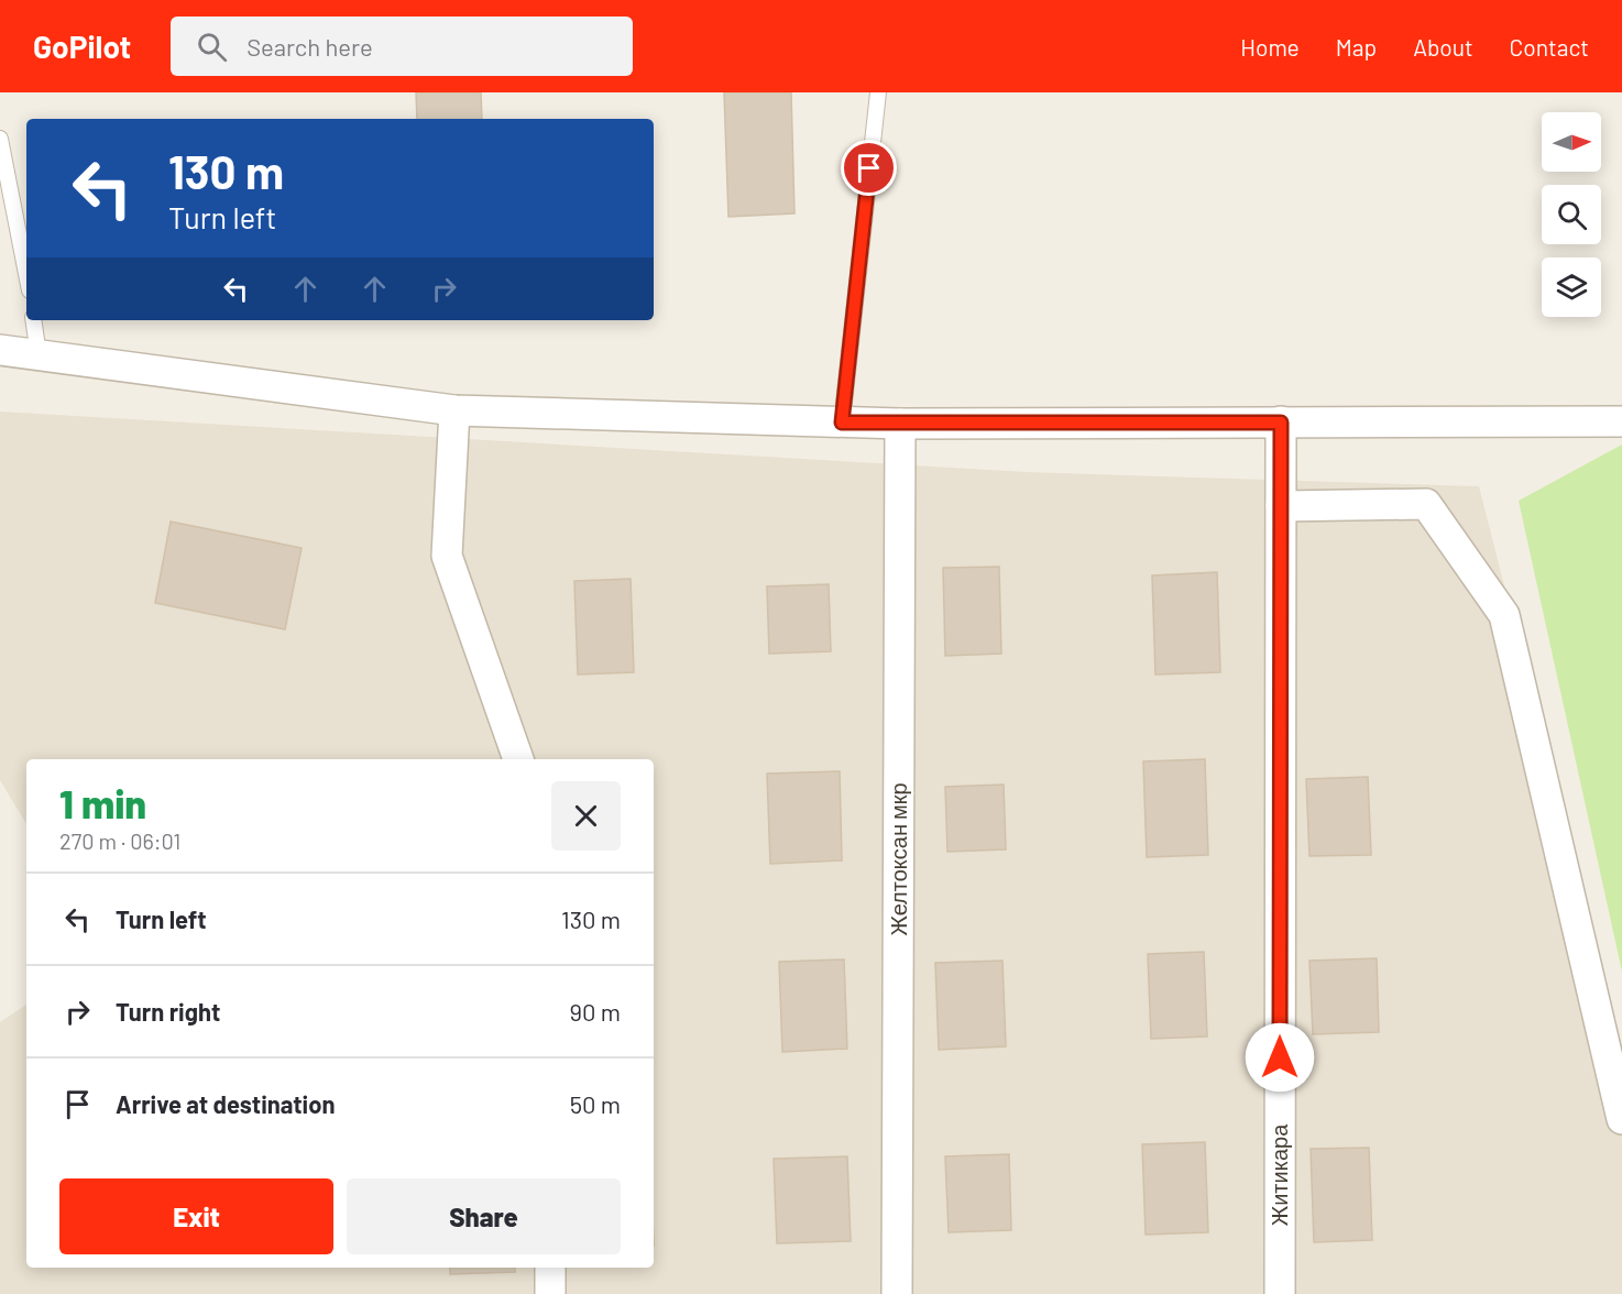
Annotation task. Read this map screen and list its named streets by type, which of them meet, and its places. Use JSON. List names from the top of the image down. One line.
{"streets":{"street":["Желтоксан мкр","Житикара"]},"north":"right","page":{"header":"GoPilot","search":"Search here","nav":["Home","Map","About","Contact"],"turn":["130 m","Turn left"],"heading":["1 min","270 m · 06:01"],"list":[{"name":"Turn left","value":"130 m"},{"name":"Turn right","value":"90 m"},{"name":"Arrive at destination","value":"50 m"}],"buttons":["Exit","Share"]}}
